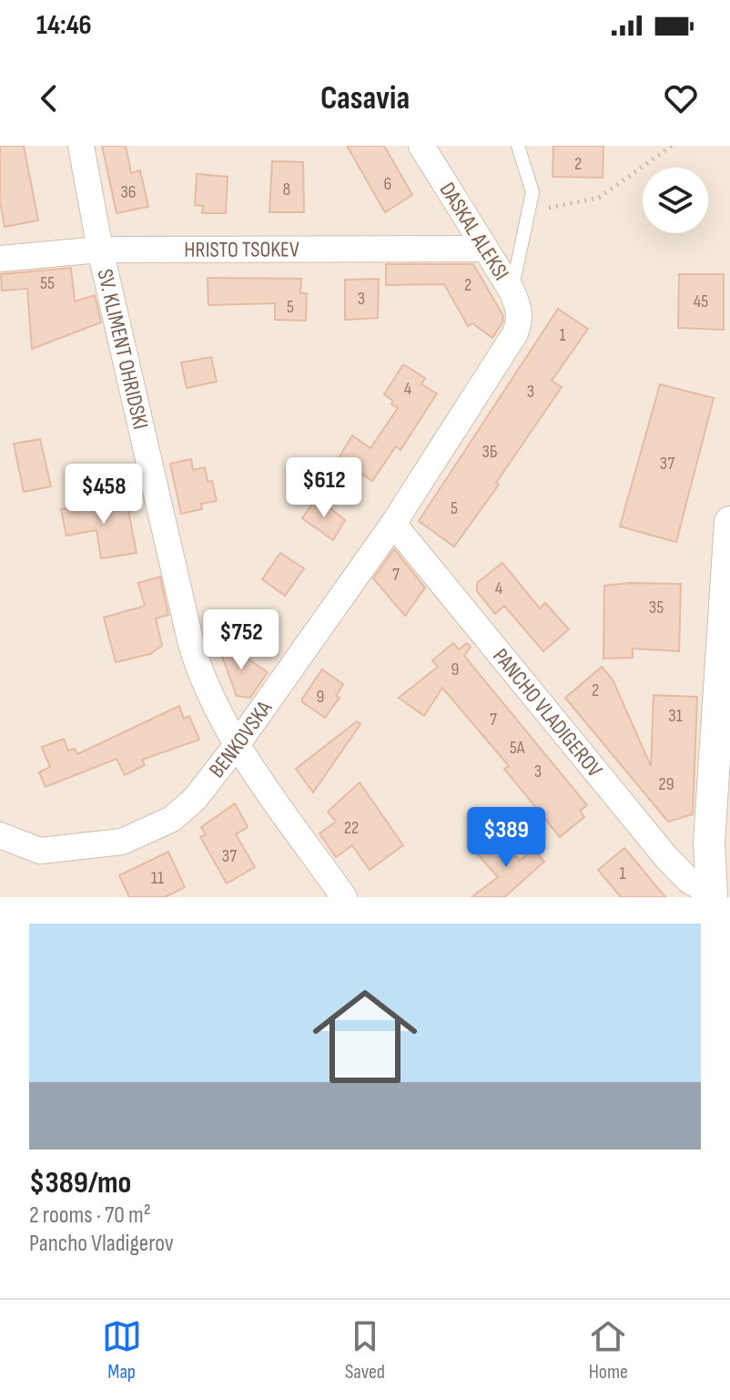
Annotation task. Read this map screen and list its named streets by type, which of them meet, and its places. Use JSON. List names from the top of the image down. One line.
{"streets":{"street":["DASKAL ALEKSI","HRISTO TSOKEV","SV. KLIMENT OHRIDSKI","PANCHO VLADIGEROV","BENKOVSKA"]},"crossings":[["DASKAL ALEKSI","HRISTO TSOKEV"],["DASKAL ALEKSI","BENKOVSKA"],["HRISTO TSOKEV","SV. KLIMENT OHRIDSKI"],["SV. KLIMENT OHRIDSKI","BENKOVSKA"],["PANCHO VLADIGEROV","BENKOVSKA"]],"house_numbers":["2","6","8","36","55","2","3","45","5","1","4","3","3Б","37","5","7","4","35","9","2","9","31","7","5А","3","29","22","37","1","11"],"page":{"status":"14:46","header":"Casavia","price":["$612","$458","$752","$389"],"list":[{"name":"$389/mo","note":"2 rooms · 70 m² · Pancho Vladigerov"}],"tabs":["Map","Saved","Home"]}}
